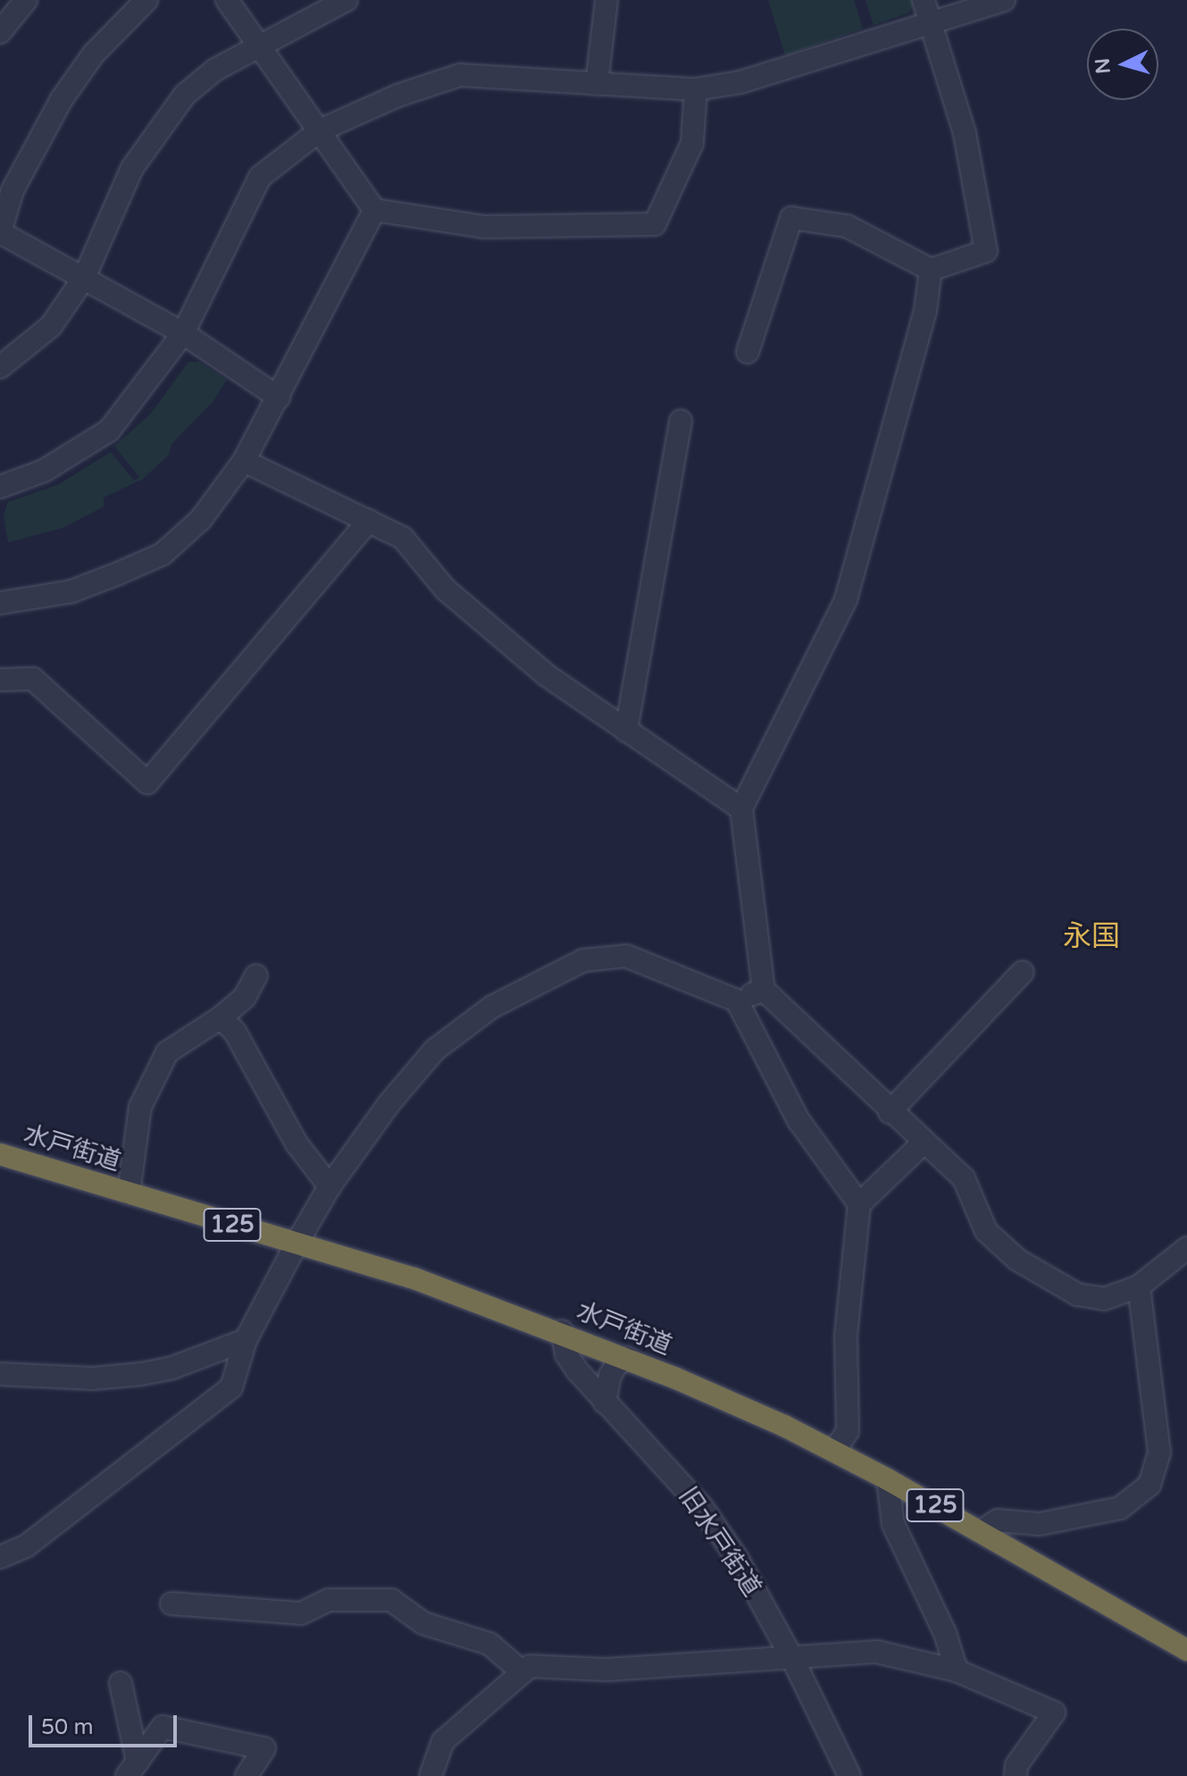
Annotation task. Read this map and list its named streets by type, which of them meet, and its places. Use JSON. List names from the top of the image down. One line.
{"streets":{"highway":["水戸街道","125"],"street":["旧水戸街道"]},"crossings":[["水戸街道","旧水戸街道"]],"districts":["永国"],"scale_bar":"50 m","north":"left"}
